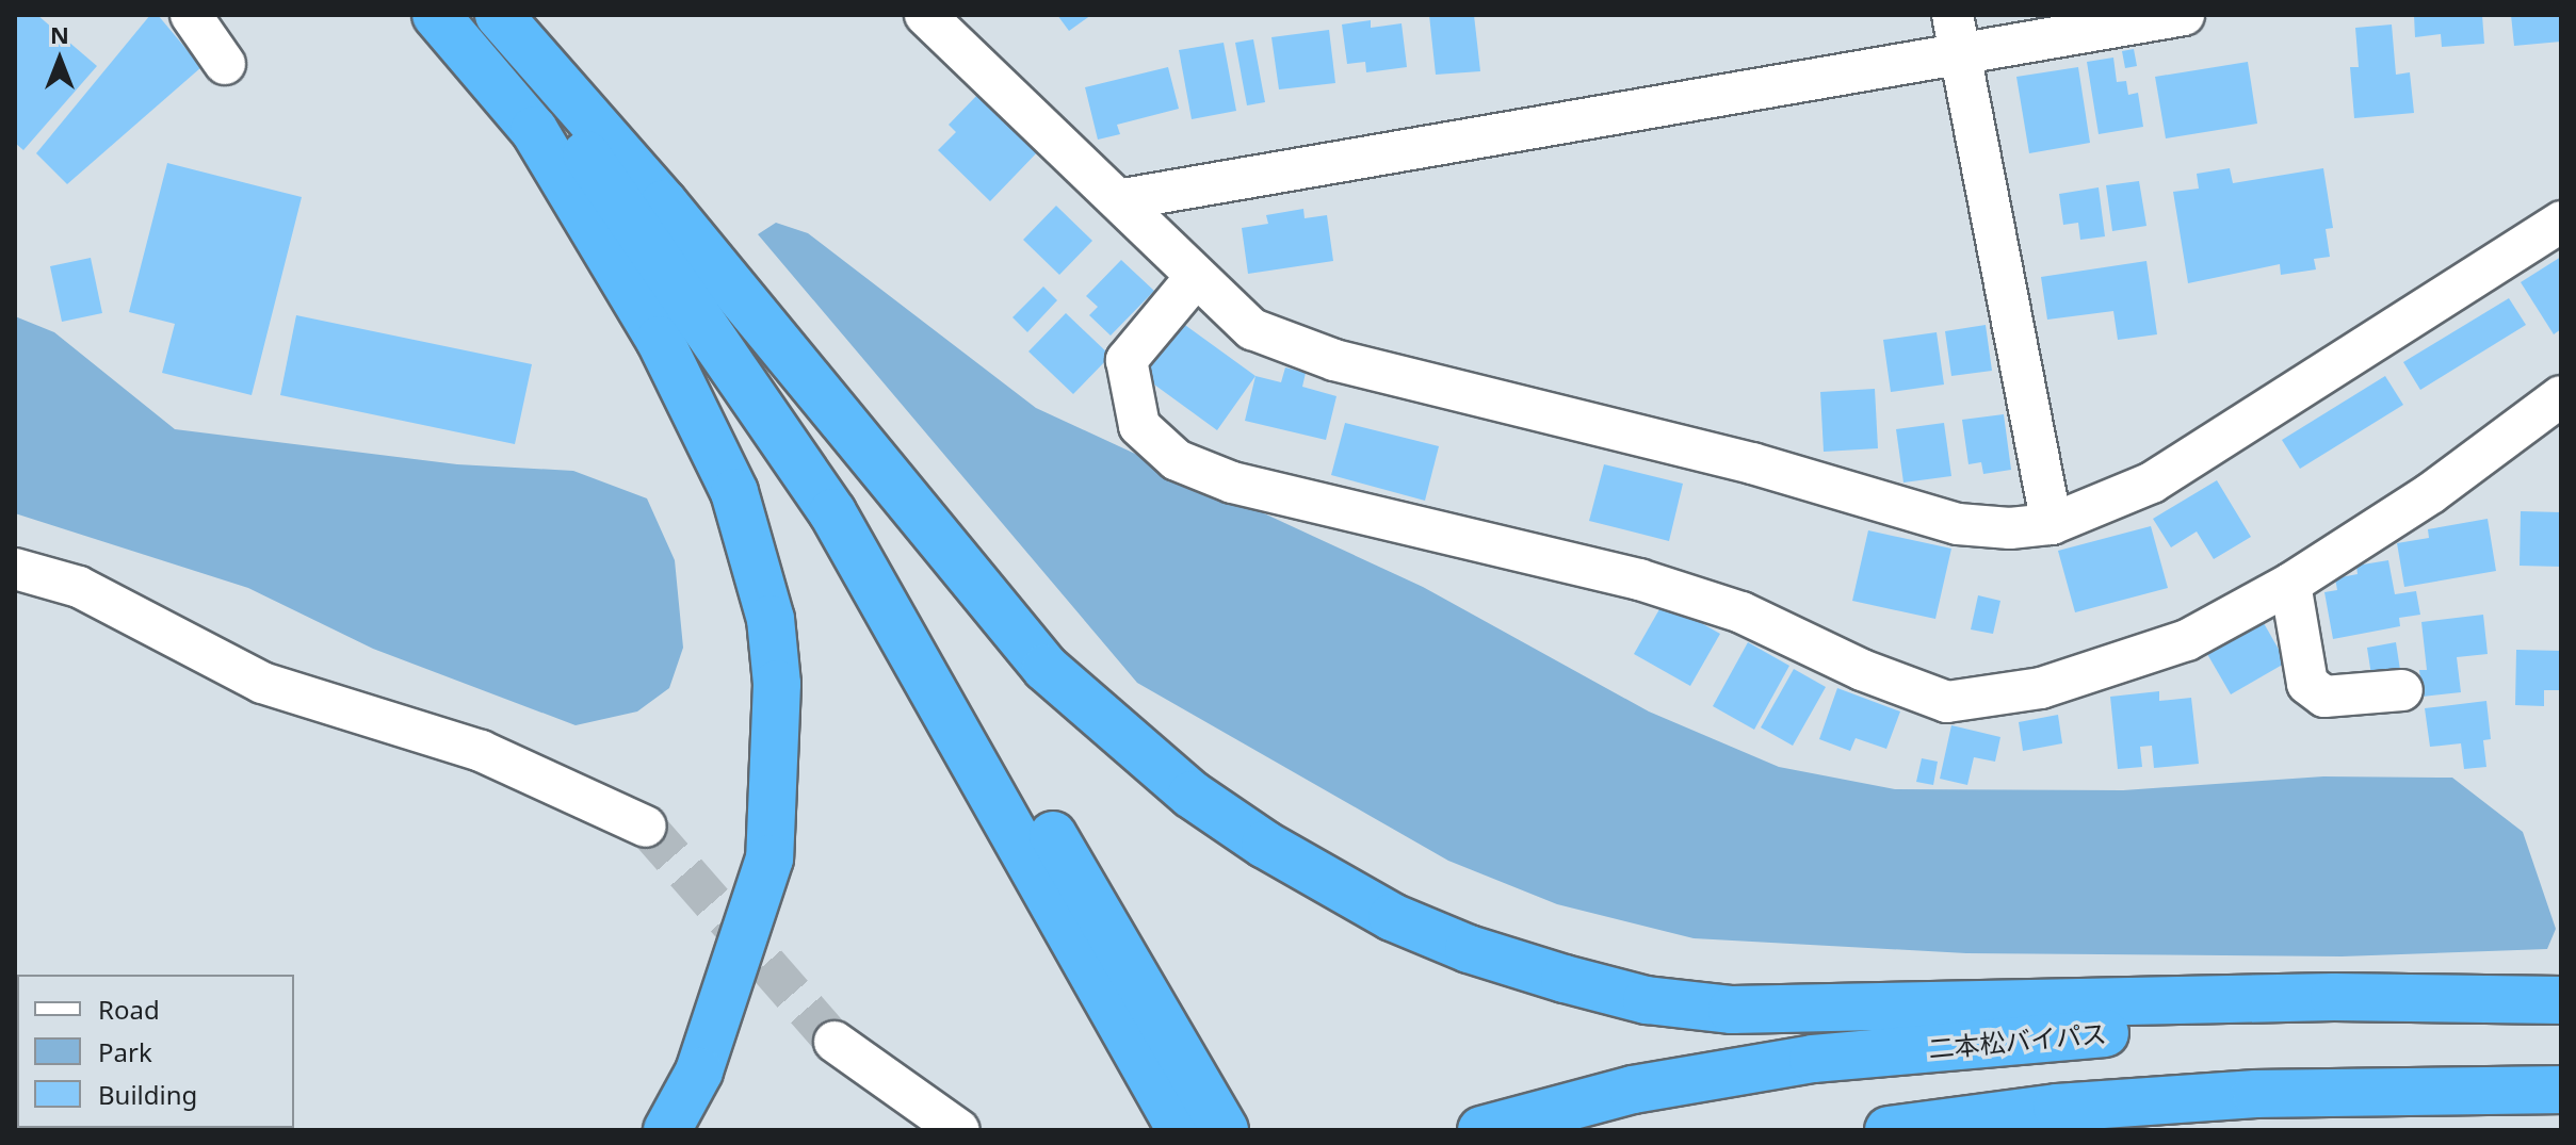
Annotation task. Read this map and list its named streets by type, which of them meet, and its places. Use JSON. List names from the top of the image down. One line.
{"streets":{"highway":["二本松バイパス"]},"legend":["Road","Park","Building"],"north":"top"}
